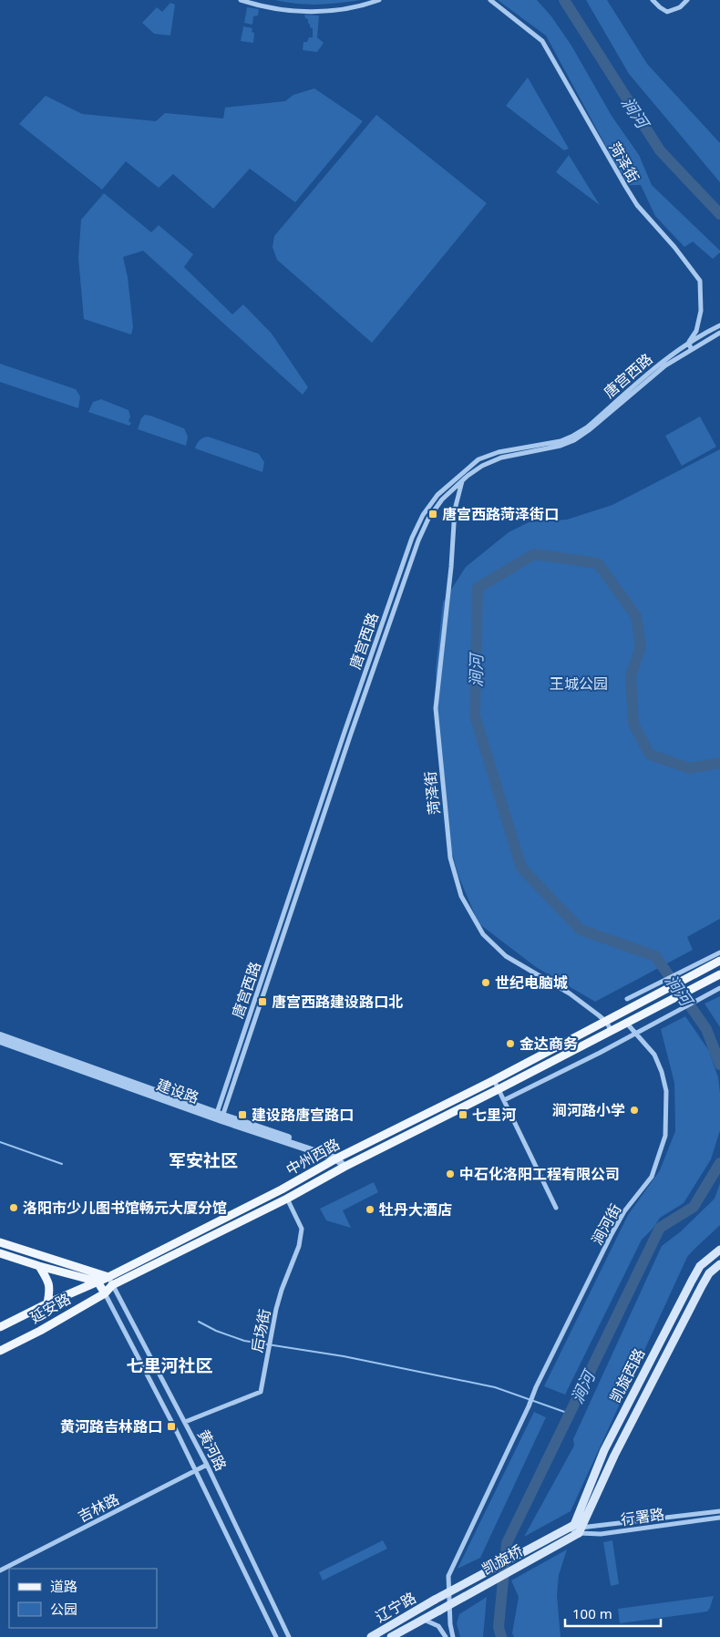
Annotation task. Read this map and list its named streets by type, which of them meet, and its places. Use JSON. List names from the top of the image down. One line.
{"streets":{"main road":["中州西路","延安路","凯旋西路","凯旋桥","辽宁路"],"street":["菏泽街","唐宫西路","建设路","涧河街","后场街","黄河路","吉林路","行署路"]},"crossings":[["菏泽街","唐宫西路"],["菏泽街","中州西路"],["唐宫西路","建设路"],["建设路","中州西路"],["中州西路","涧河街"],["中州西路","延安路"],["中州西路","后场街"],["中州西路","黄河路"],["延安路","黄河路"],["后场街","黄河路"],["凯旋西路","行署路"],["凯旋西路","凯旋桥"],["黄河路","吉林路"],["行署路","凯旋桥"],["凯旋桥","辽宁路"]],"districts":["军安社区","七里河社区"],"water":["涧河"],"parks":["王城公园"],"places":{"transit":["唐宫西路菏泽街口","唐宫西路建设路口北","建设路唐宫路口","七里河","黄河路吉林路口"],"other":["世纪电脑城","金达商务","涧河路小学","中石化洛阳工程有限公司","洛阳市少儿图书馆畅元大厦分馆","牡丹大酒店"]},"legend":["道路","公园"],"scale_bar":"100 m"}
